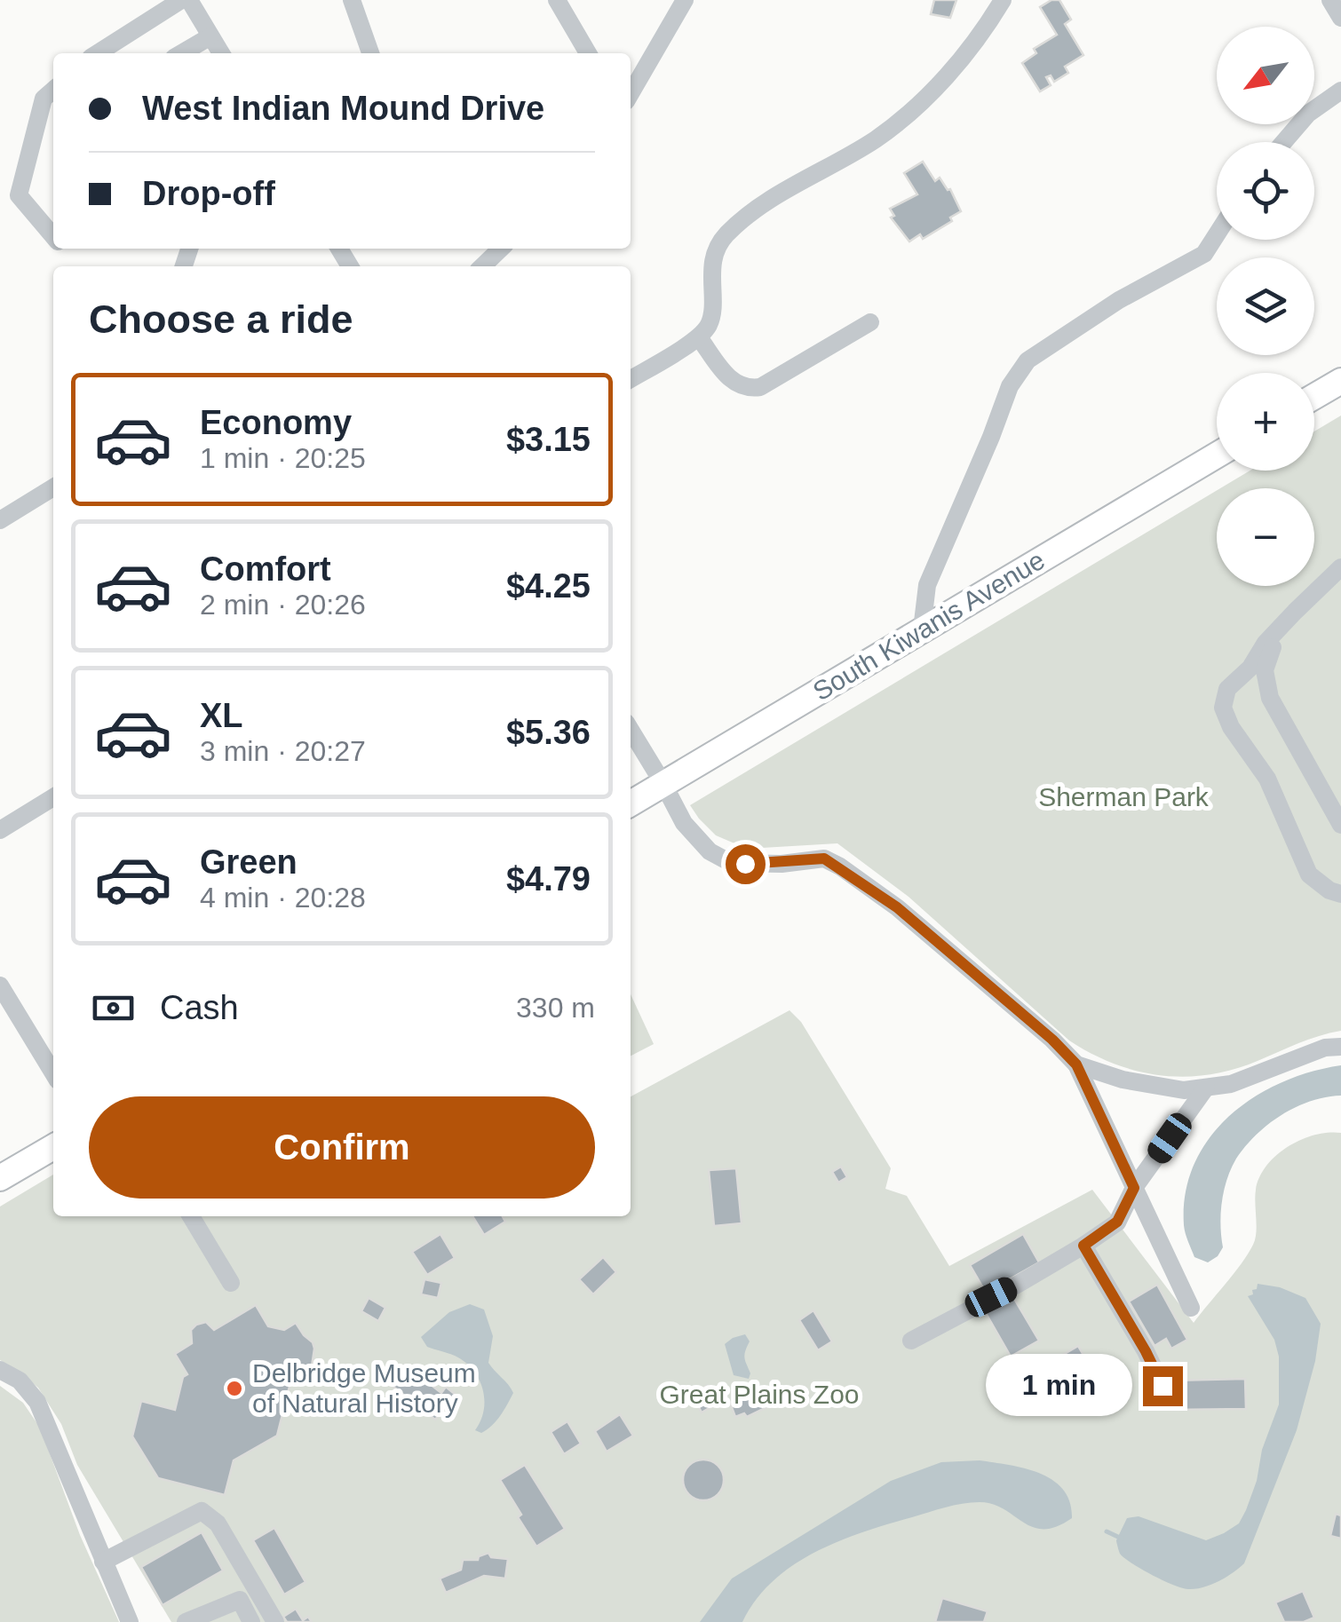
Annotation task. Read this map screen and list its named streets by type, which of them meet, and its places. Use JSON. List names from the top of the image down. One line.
{"streets":{"main road":["South Kiwanis Avenue"]},"parks":["Sherman Park","Great Plains Zoo"],"places":["Delbridge Museum of Natural History"],"north":"bottom left","page":{"map_buttons":["+","−"],"banner":["West Indian Mound Drive","Drop-off"],"heading":"Choose a ride","list":[{"name":"Economy","note":"1 min · 20:25","value":"$3.15"},{"name":"Comfort","note":"2 min · 20:26","value":"$4.25"},{"name":"XL","note":"3 min · 20:27","value":"$5.36"},{"name":"Green","note":"4 min · 20:28","value":"$4.79"}],"pay":["Cash","330 m"],"buttons":"Confirm","bubble":"1 min"}}
